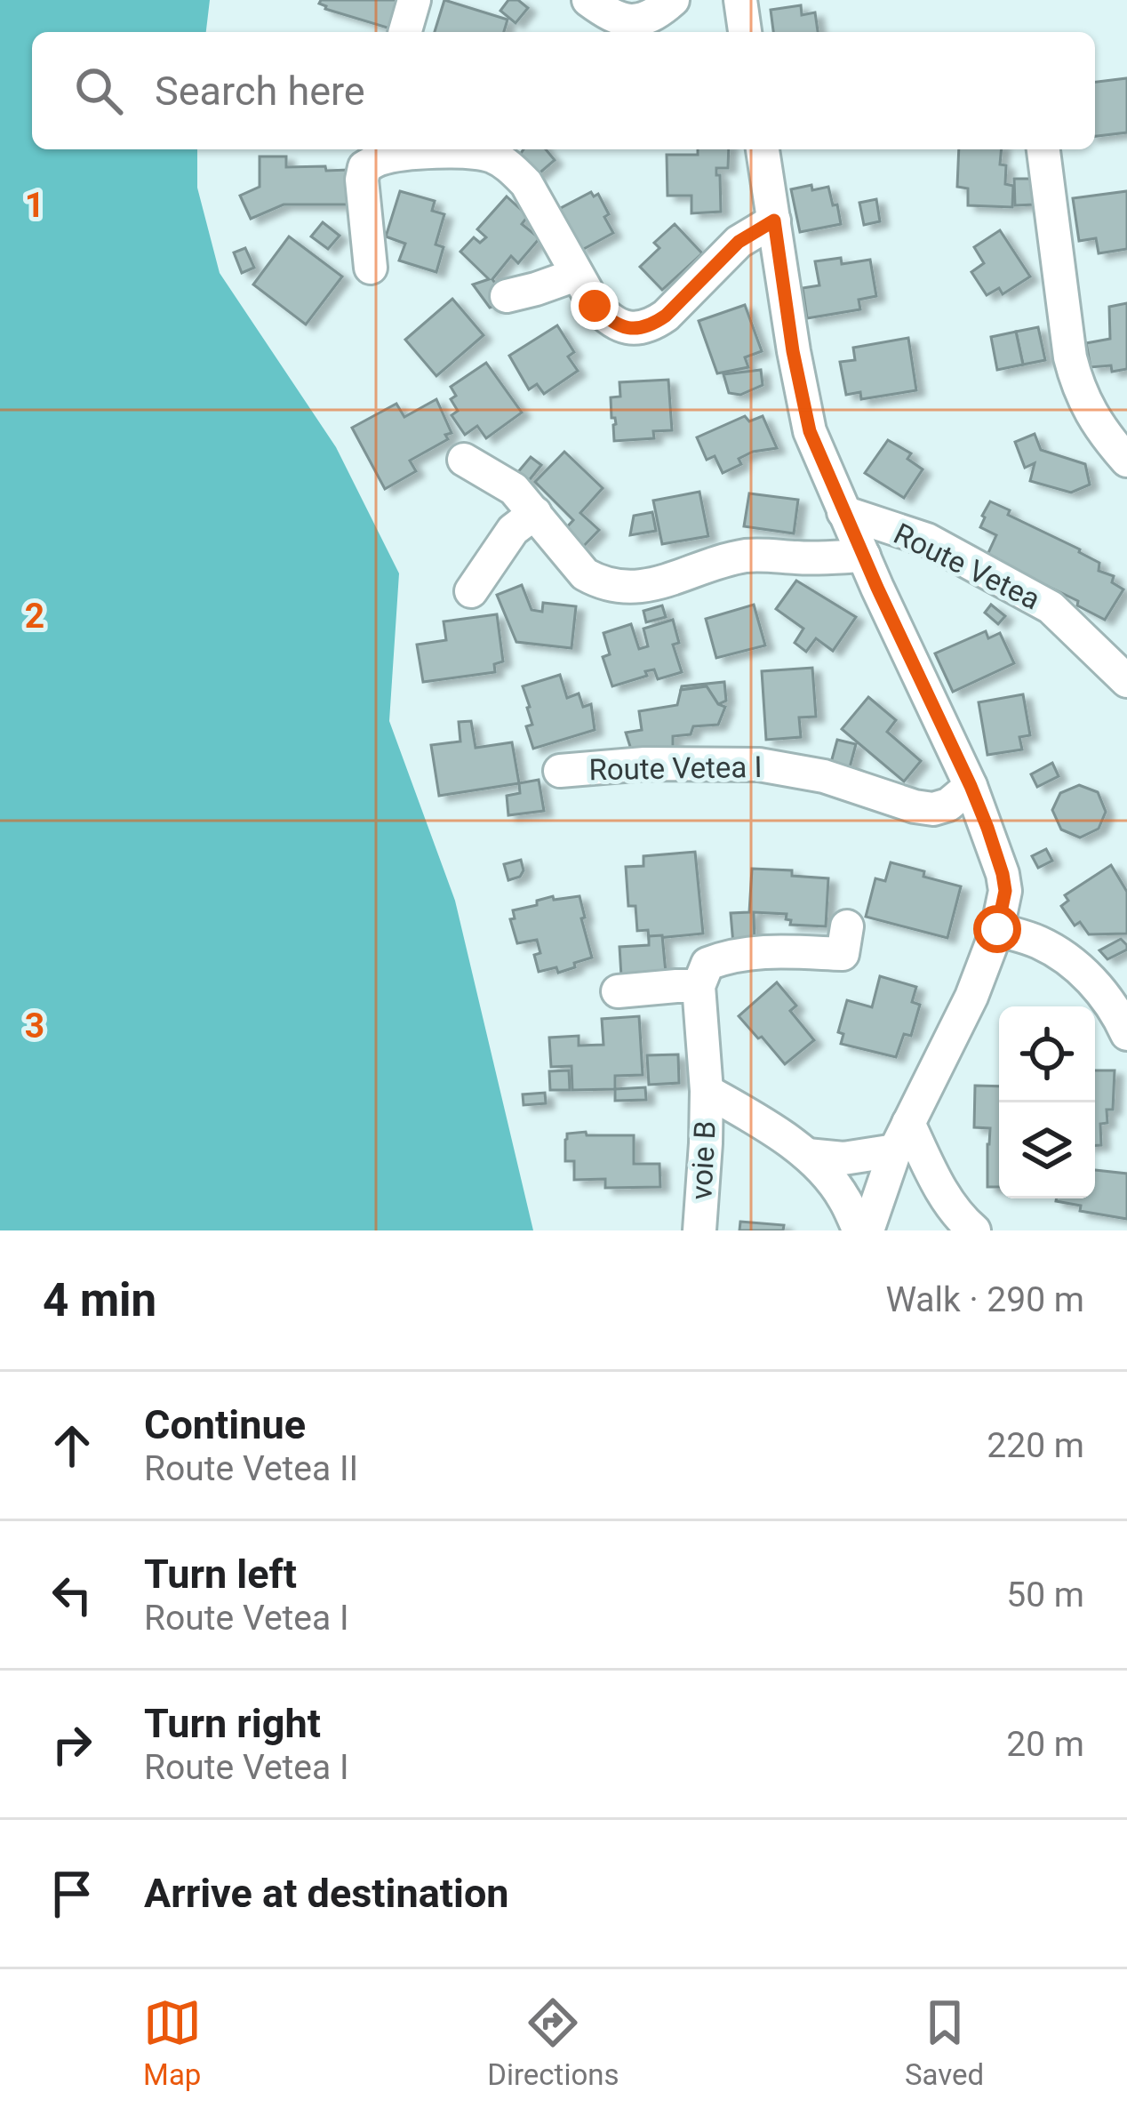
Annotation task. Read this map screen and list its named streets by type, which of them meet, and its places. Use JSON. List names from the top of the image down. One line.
{"streets":{"street":["Route Vetea","Route Vetea I","voie B"]},"page":{"search":"Search here","heading":["4 min","Walk · 290 m"],"list":[["Continue","Route Vetea II","220 m"],["Turn left","Route Vetea I","50 m"],["Turn right","Route Vetea I","20 m"],"Arrive at destination"],"nav":["Map","Directions","Saved"]},"grid":{"rows":["1","2","3"]}}
